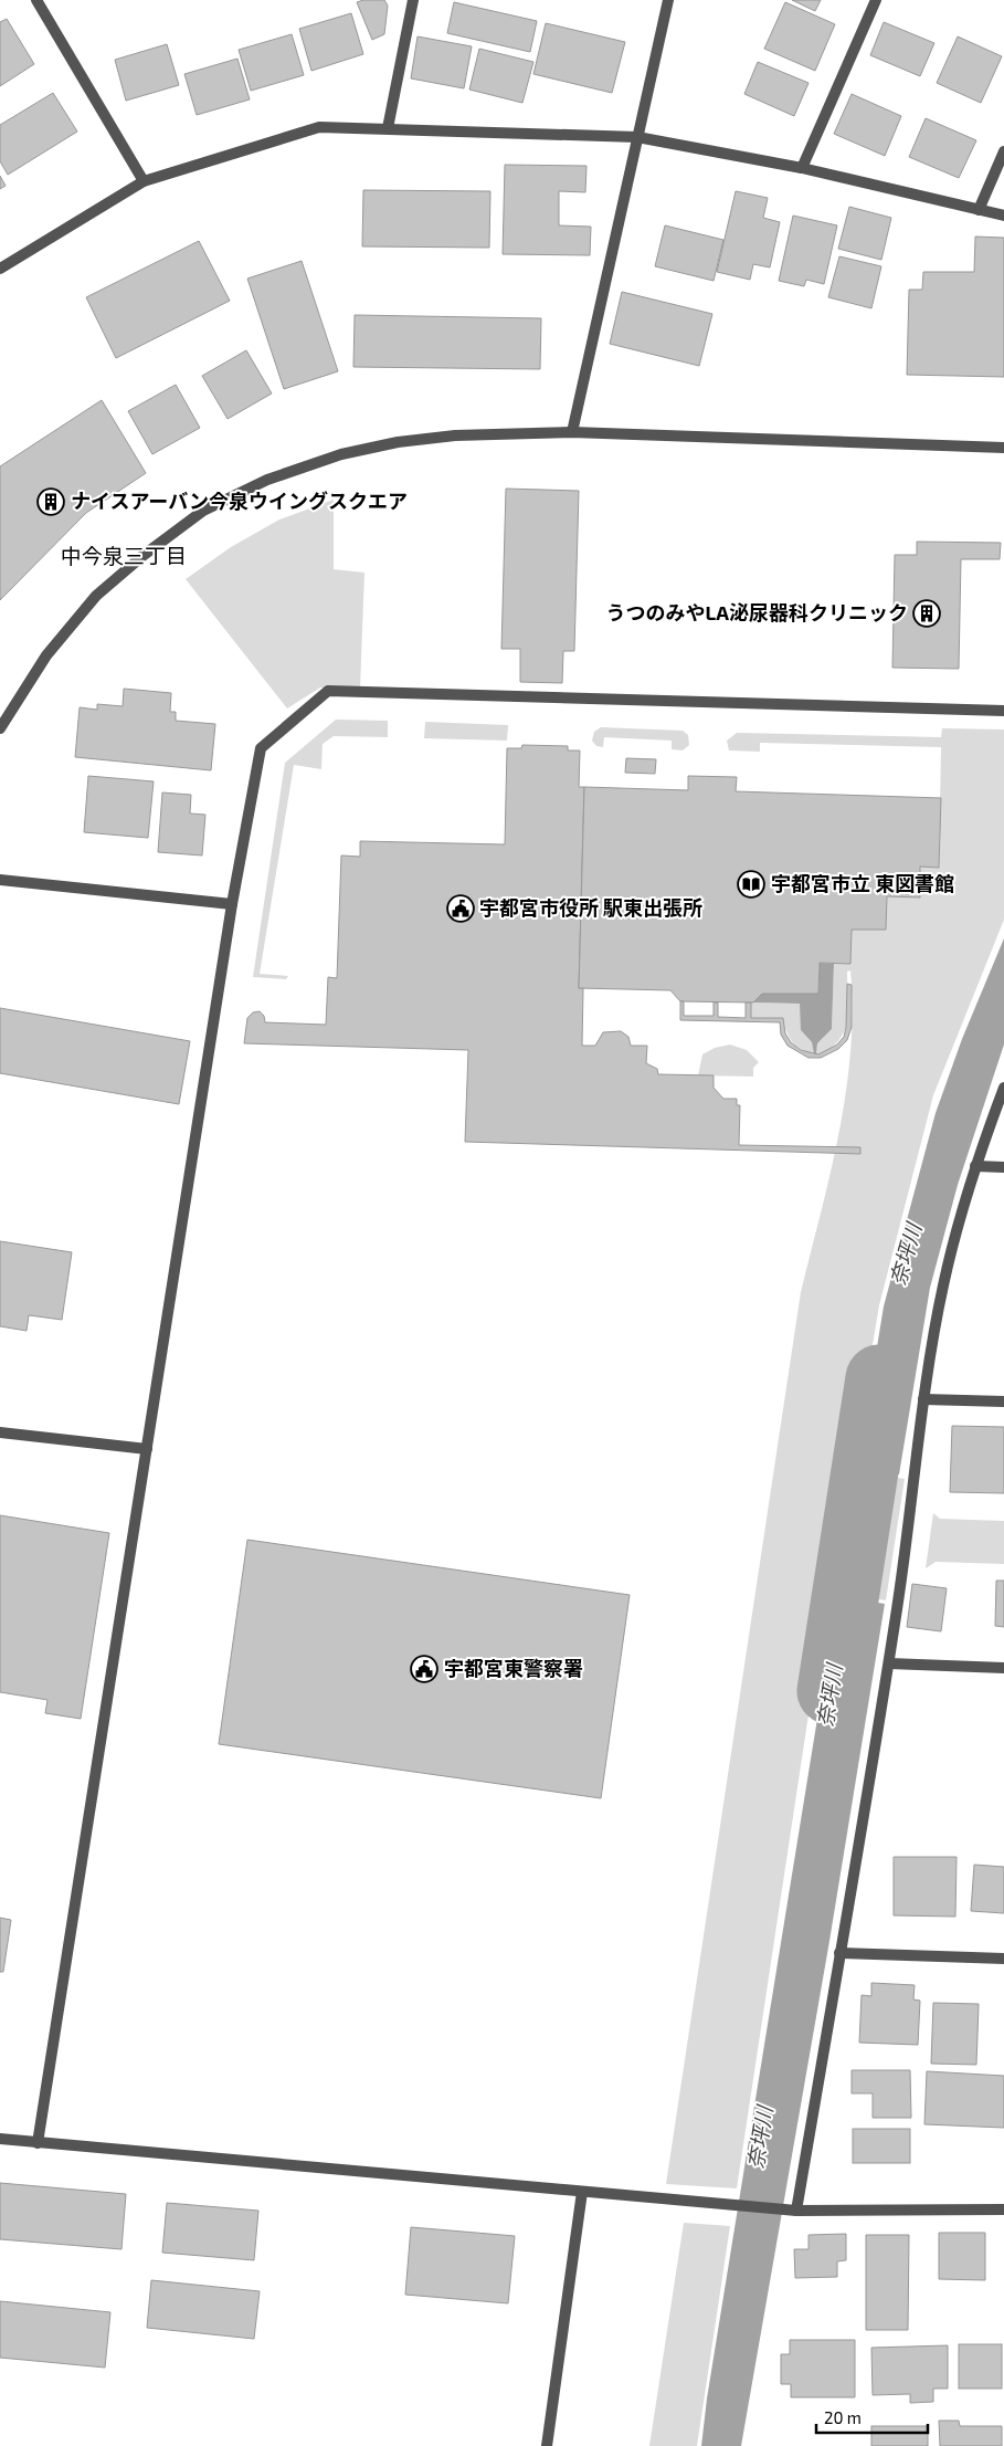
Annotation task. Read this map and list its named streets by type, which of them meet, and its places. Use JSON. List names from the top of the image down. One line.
{"districts":["中今泉三丁目"],"water":["奈坪川"],"places":{"building":["ナイスアーバン今泉ウイングスクエア","うつのみやLA泌尿器科クリニック"],"library":["宇都宮市立 東図書館"],"public building":["宇都宮市役所 駅東出張所","宇都宮東警察署"]},"scale_bar":"20 m"}
